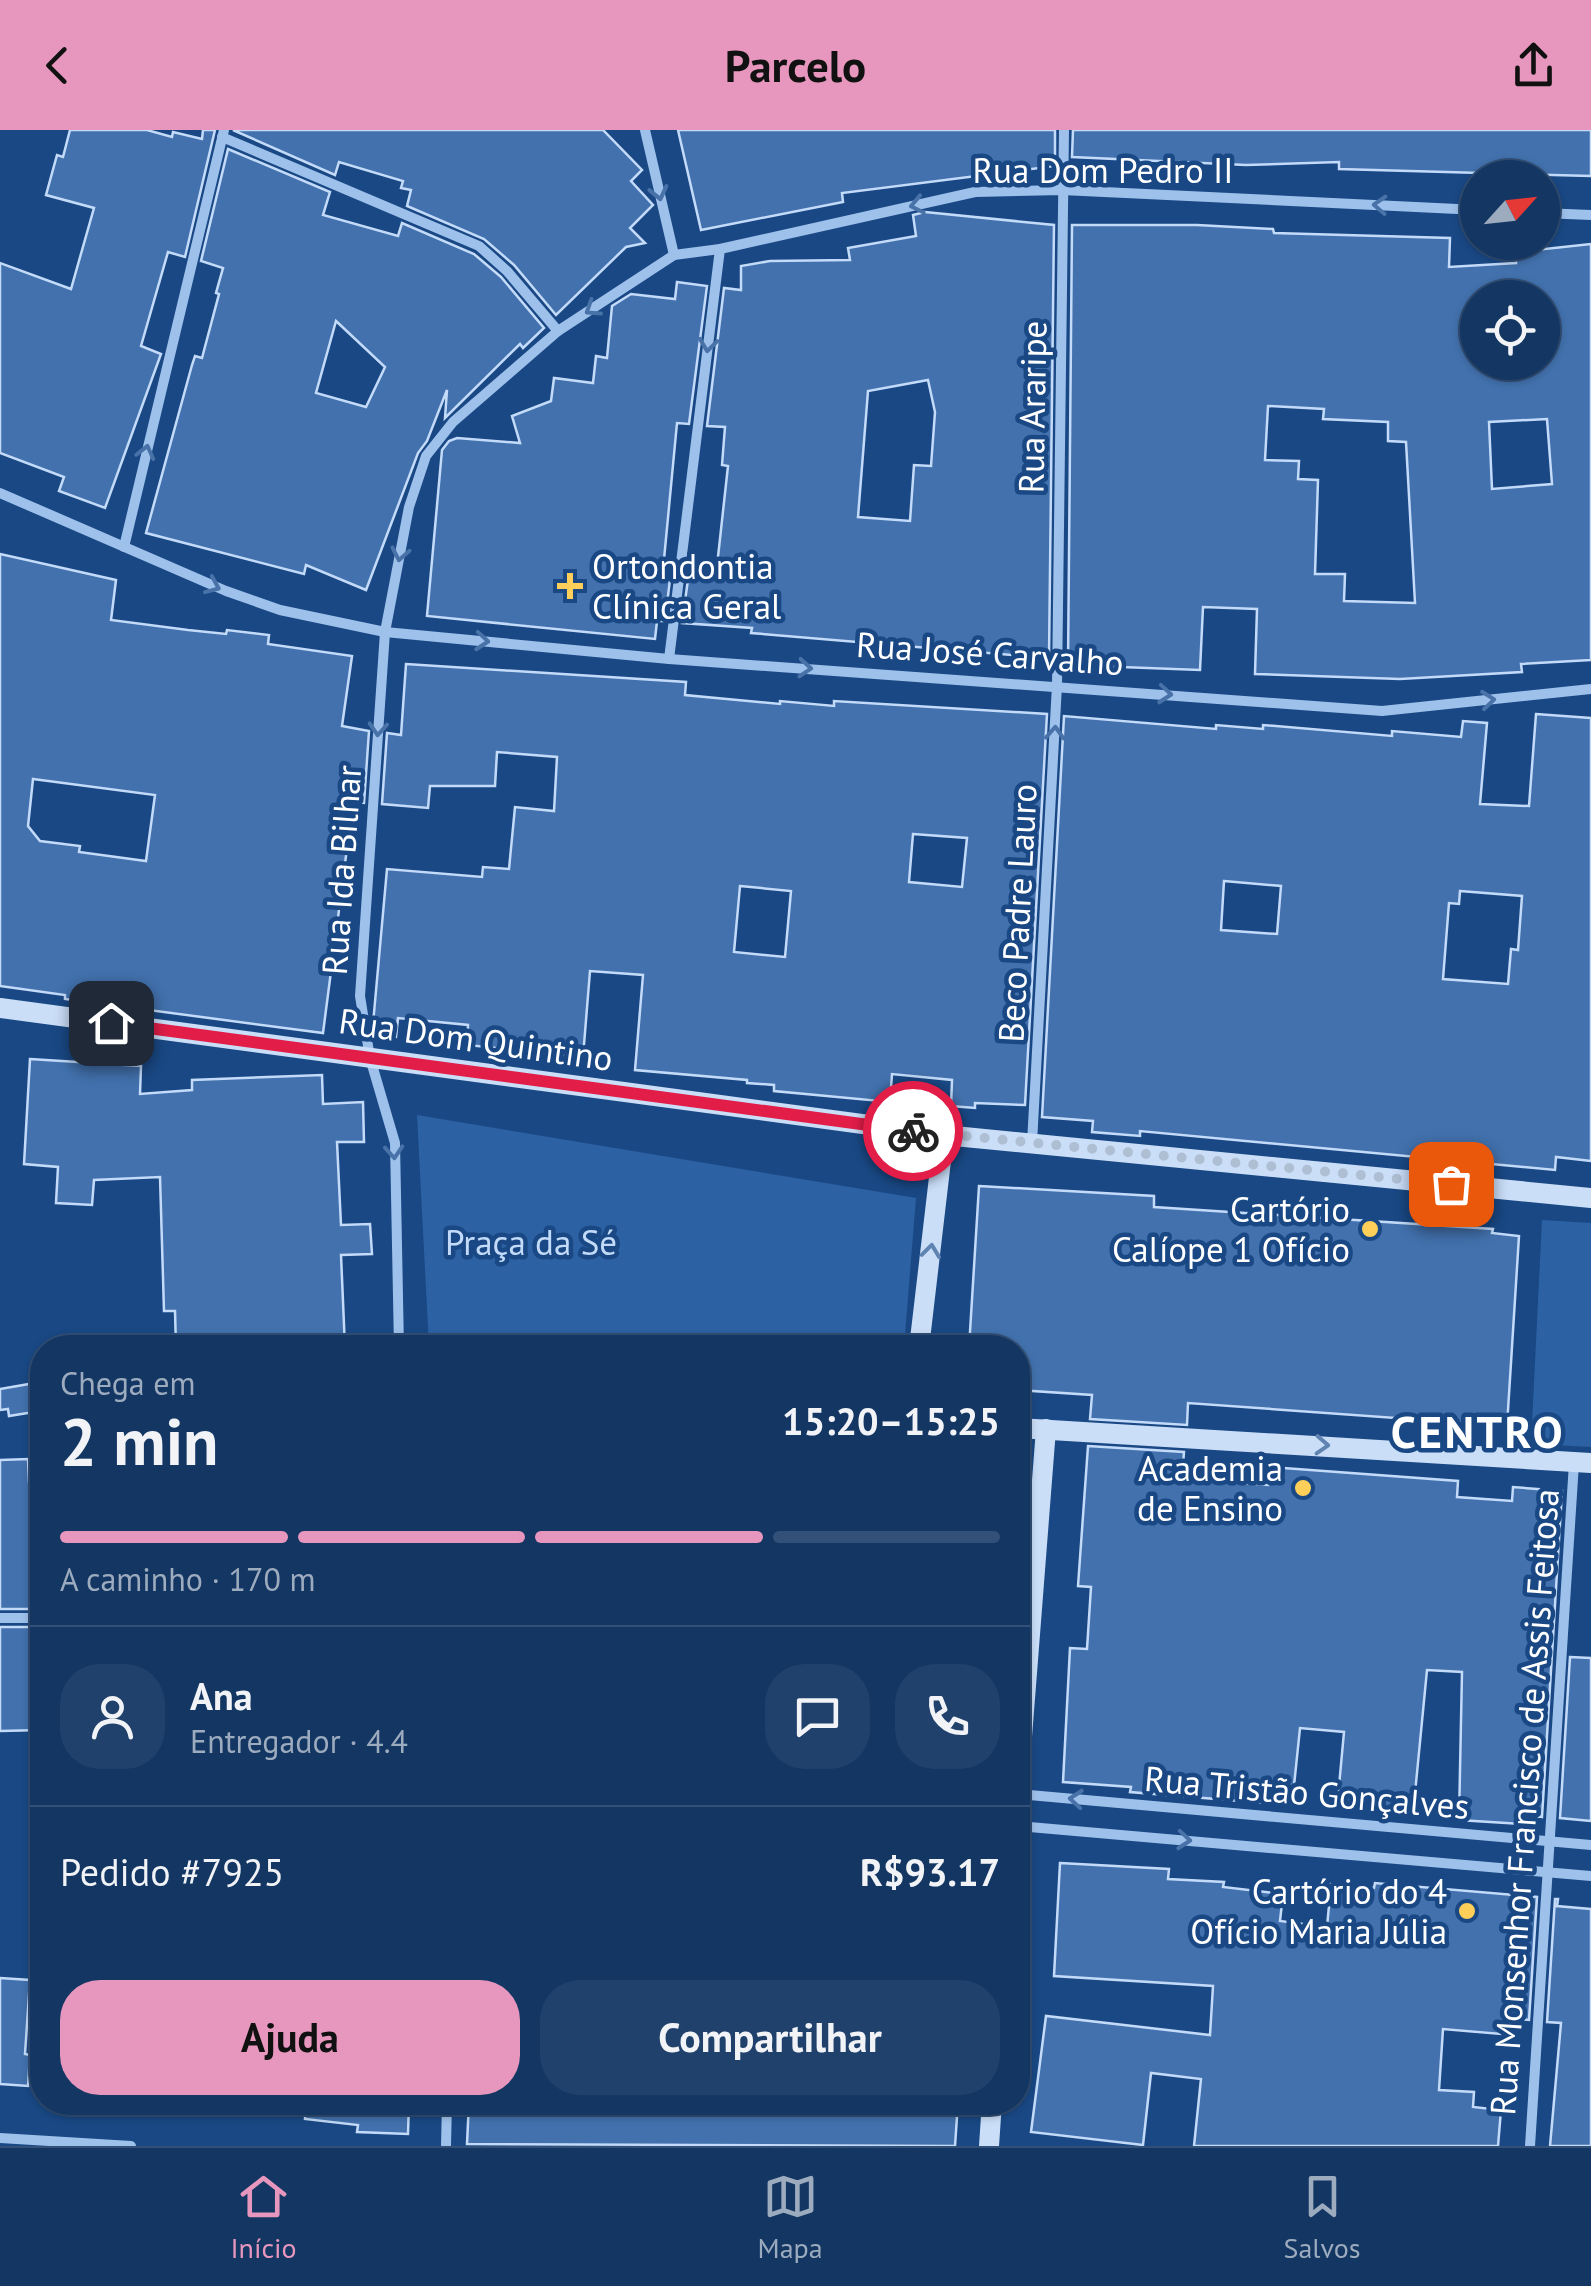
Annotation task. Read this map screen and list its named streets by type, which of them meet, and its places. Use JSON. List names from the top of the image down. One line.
{"streets":{"main road":["Rua Dom Quintino"],"street":["Rua Dom Pedro II","Rua Araripe","Rua José Carvalho","Rua Ida Bilhar","Beco Padre Lauro","Rua Tristão Gonçalves","Rua Monsenhor Francisco de Assis Feitosa"]},"crossings":[["Rua Dom Pedro II","Rua Araripe"],["Rua Dom Pedro II","Rua Ida Bilhar"],["Rua Araripe","Rua José Carvalho"],["Rua Araripe","Beco Padre Lauro"],["Rua José Carvalho","Rua Ida Bilhar"],["Rua José Carvalho","Beco Padre Lauro"],["Rua Ida Bilhar","Rua Dom Quintino"],["Beco Padre Lauro","Rua Dom Quintino"],["Rua Tristão Gonçalves","Rua Monsenhor Francisco de Assis Feitosa"]],"one_way":["Rua Dom Pedro II","Rua José Carvalho","Rua Ida Bilhar","Beco Padre Lauro"],"districts":["CENTRO"],"parks":["Praça da Sé"],"places":{"health":["Ortondontia Clínica Geral"],"other":["Cartório Calíope 1 Ofício","Academia de Ensino","Cartório do 4 Ofício Maria Júlia"]},"north":"top right","page":{"header":"Parcelo","heading":["2 min","Chega em","15:20–15:25"],"panel":["Ana","Entregador · 4.4","Pedido #7925","R$93.17"],"bar":"A caminho · 170 m","buttons":["Ajuda","Compartilhar"],"tabs":["Início","Mapa","Salvos"]}}
